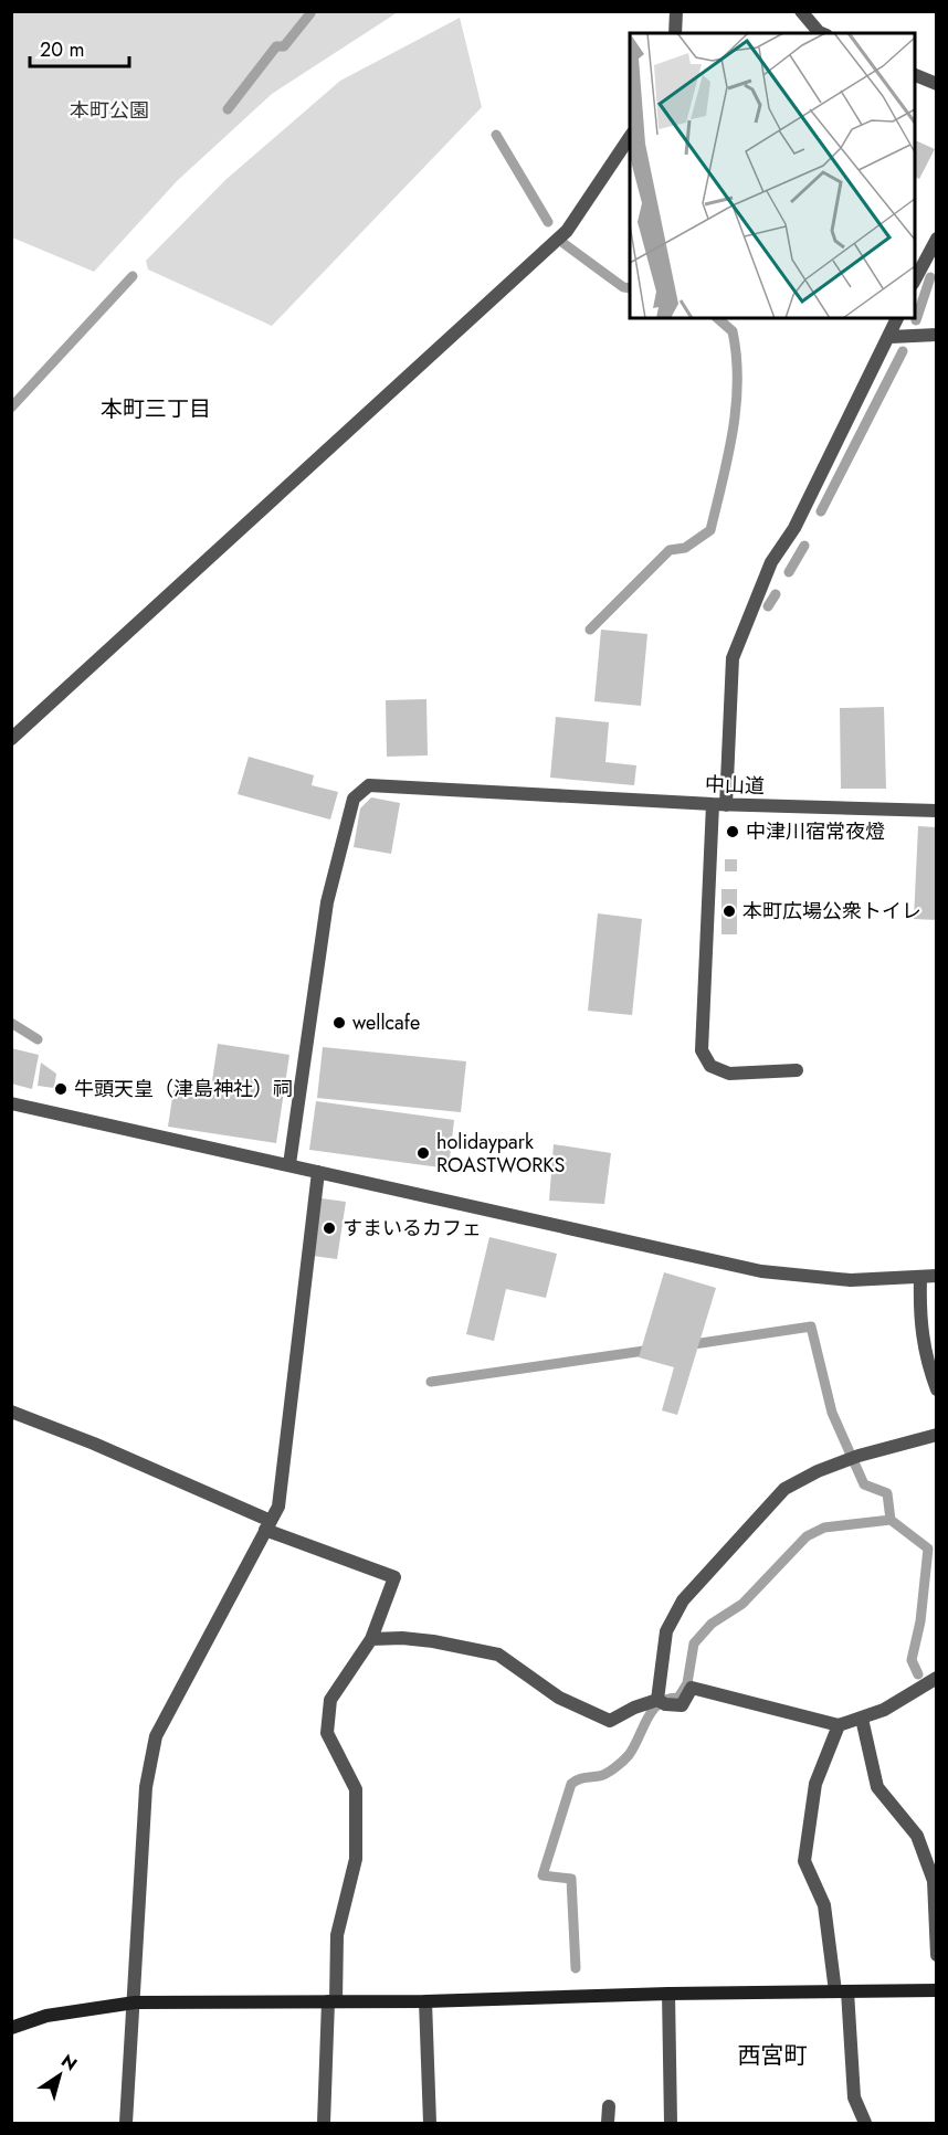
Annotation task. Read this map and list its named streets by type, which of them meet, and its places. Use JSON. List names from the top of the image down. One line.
{"streets":{"street":["中山道"]},"districts":["本町三丁目","西宮町"],"parks":["本町公園"],"places":["中津川宿常夜燈","本町広場公衆トイレ","wellcafe","牛頭天皇（津島神社）祠","holidaypark ROASTWORKS","すまいるカフェ"],"scale_bar":"20 m","north":"top right"}
